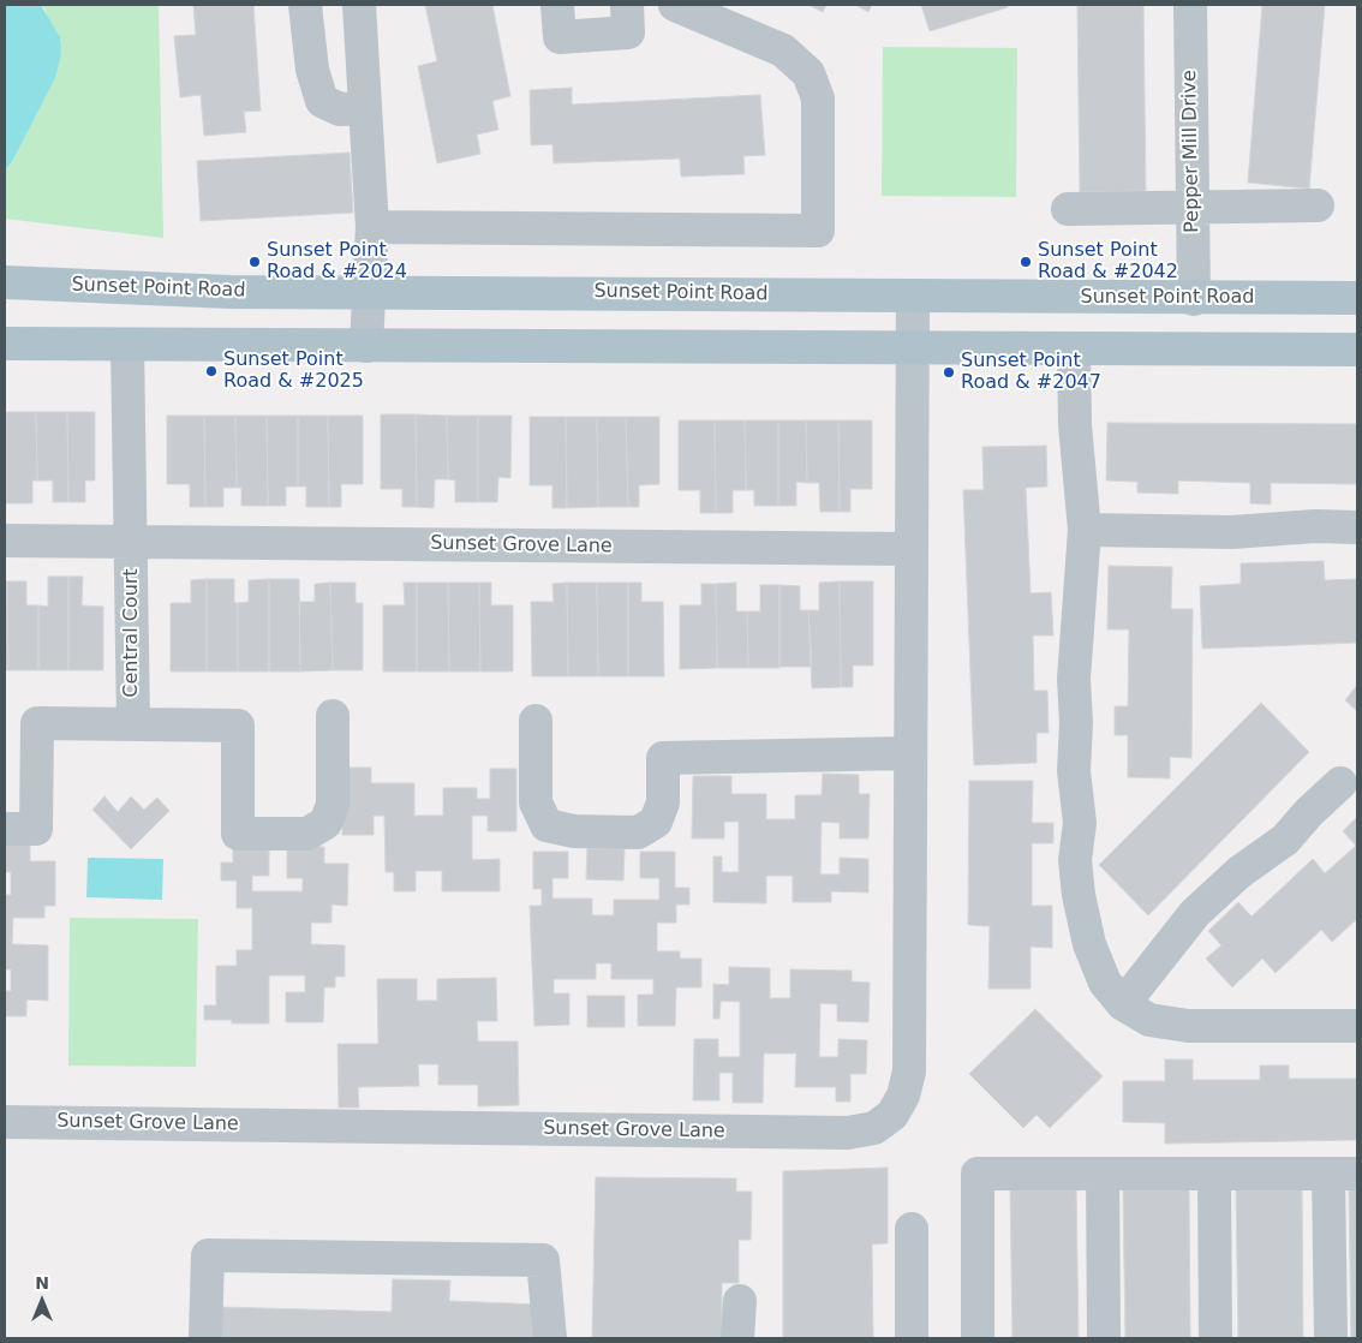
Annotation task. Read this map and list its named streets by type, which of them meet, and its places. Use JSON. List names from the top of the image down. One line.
{"streets":{"main road":["Sunset Point Road"],"street":["Pepper Mill Drive","Sunset Grove Lane","Central Court"]},"crossings":[["Pepper Mill Drive","Sunset Point Road"],["Sunset Point Road","Sunset Grove Lane"],["Sunset Grove Lane","Central Court"]],"places":["Sunset Point Road & #2024","Sunset Point Road & #2042","Sunset Point Road & #2025","Sunset Point Road & #2047"],"north":"top"}
